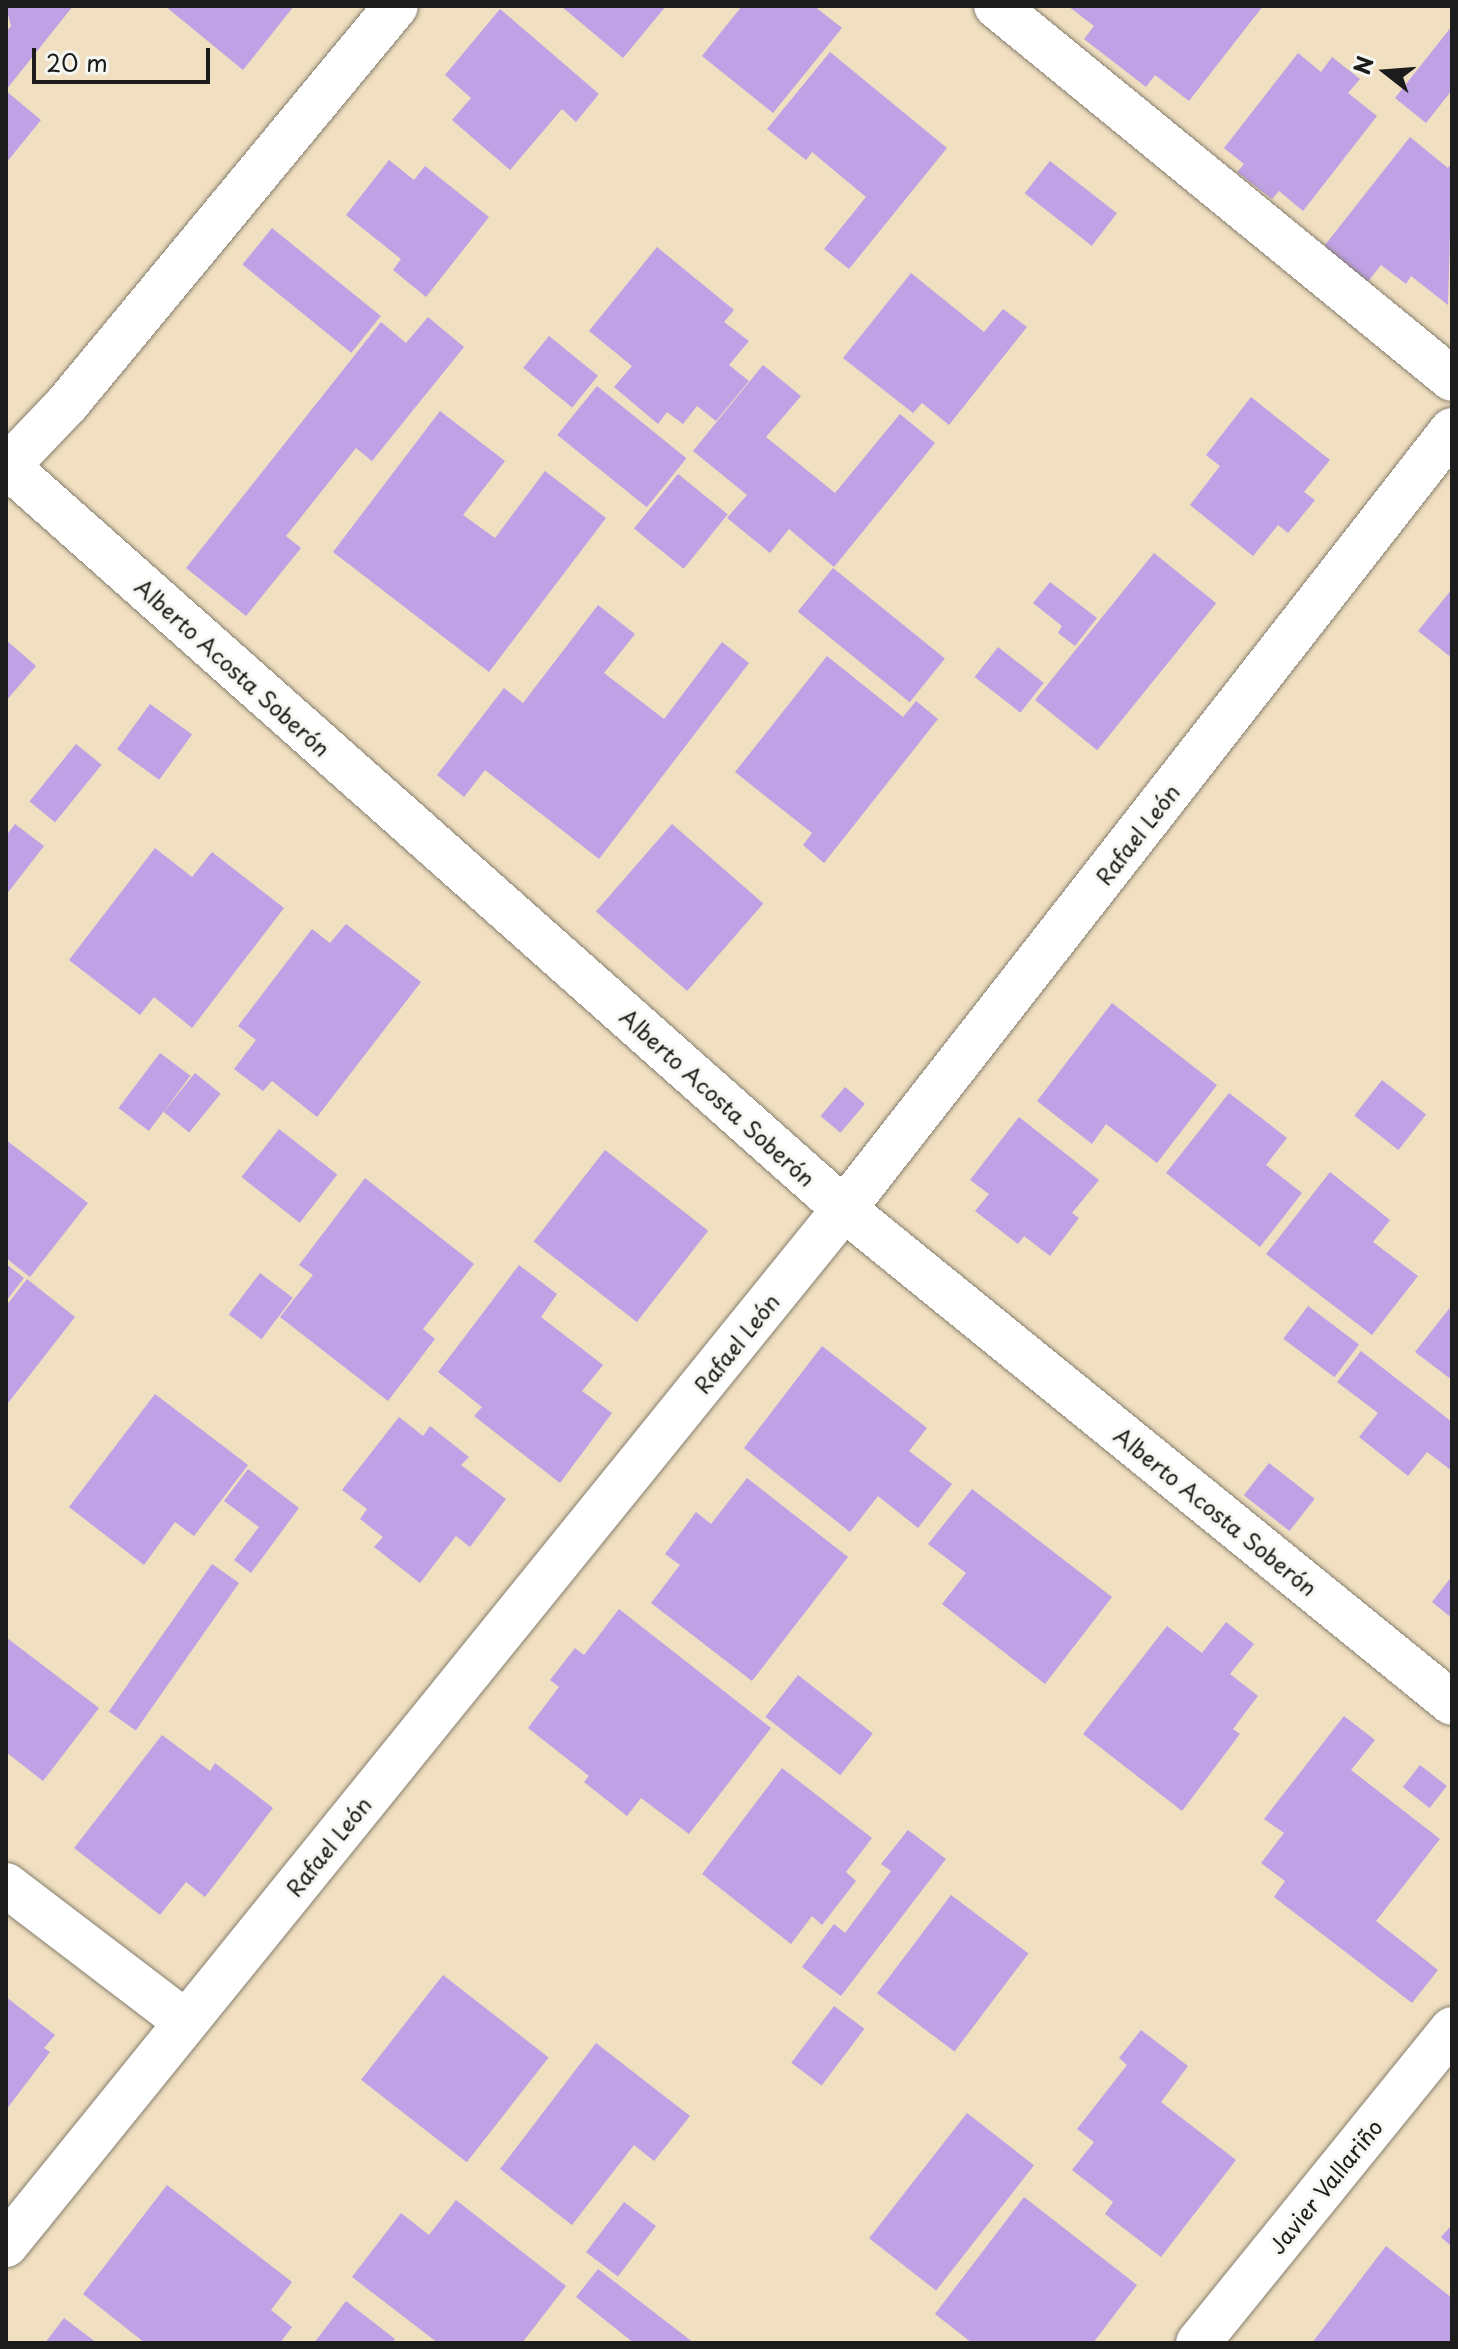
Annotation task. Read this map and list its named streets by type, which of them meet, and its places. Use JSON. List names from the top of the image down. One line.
{"streets":{"street":["Alberto Acosta Soberón","Rafael León","Javier Vallariño"]},"crossings":[["Alberto Acosta Soberón","Rafael León"]],"scale_bar":"20 m","north":"left"}
